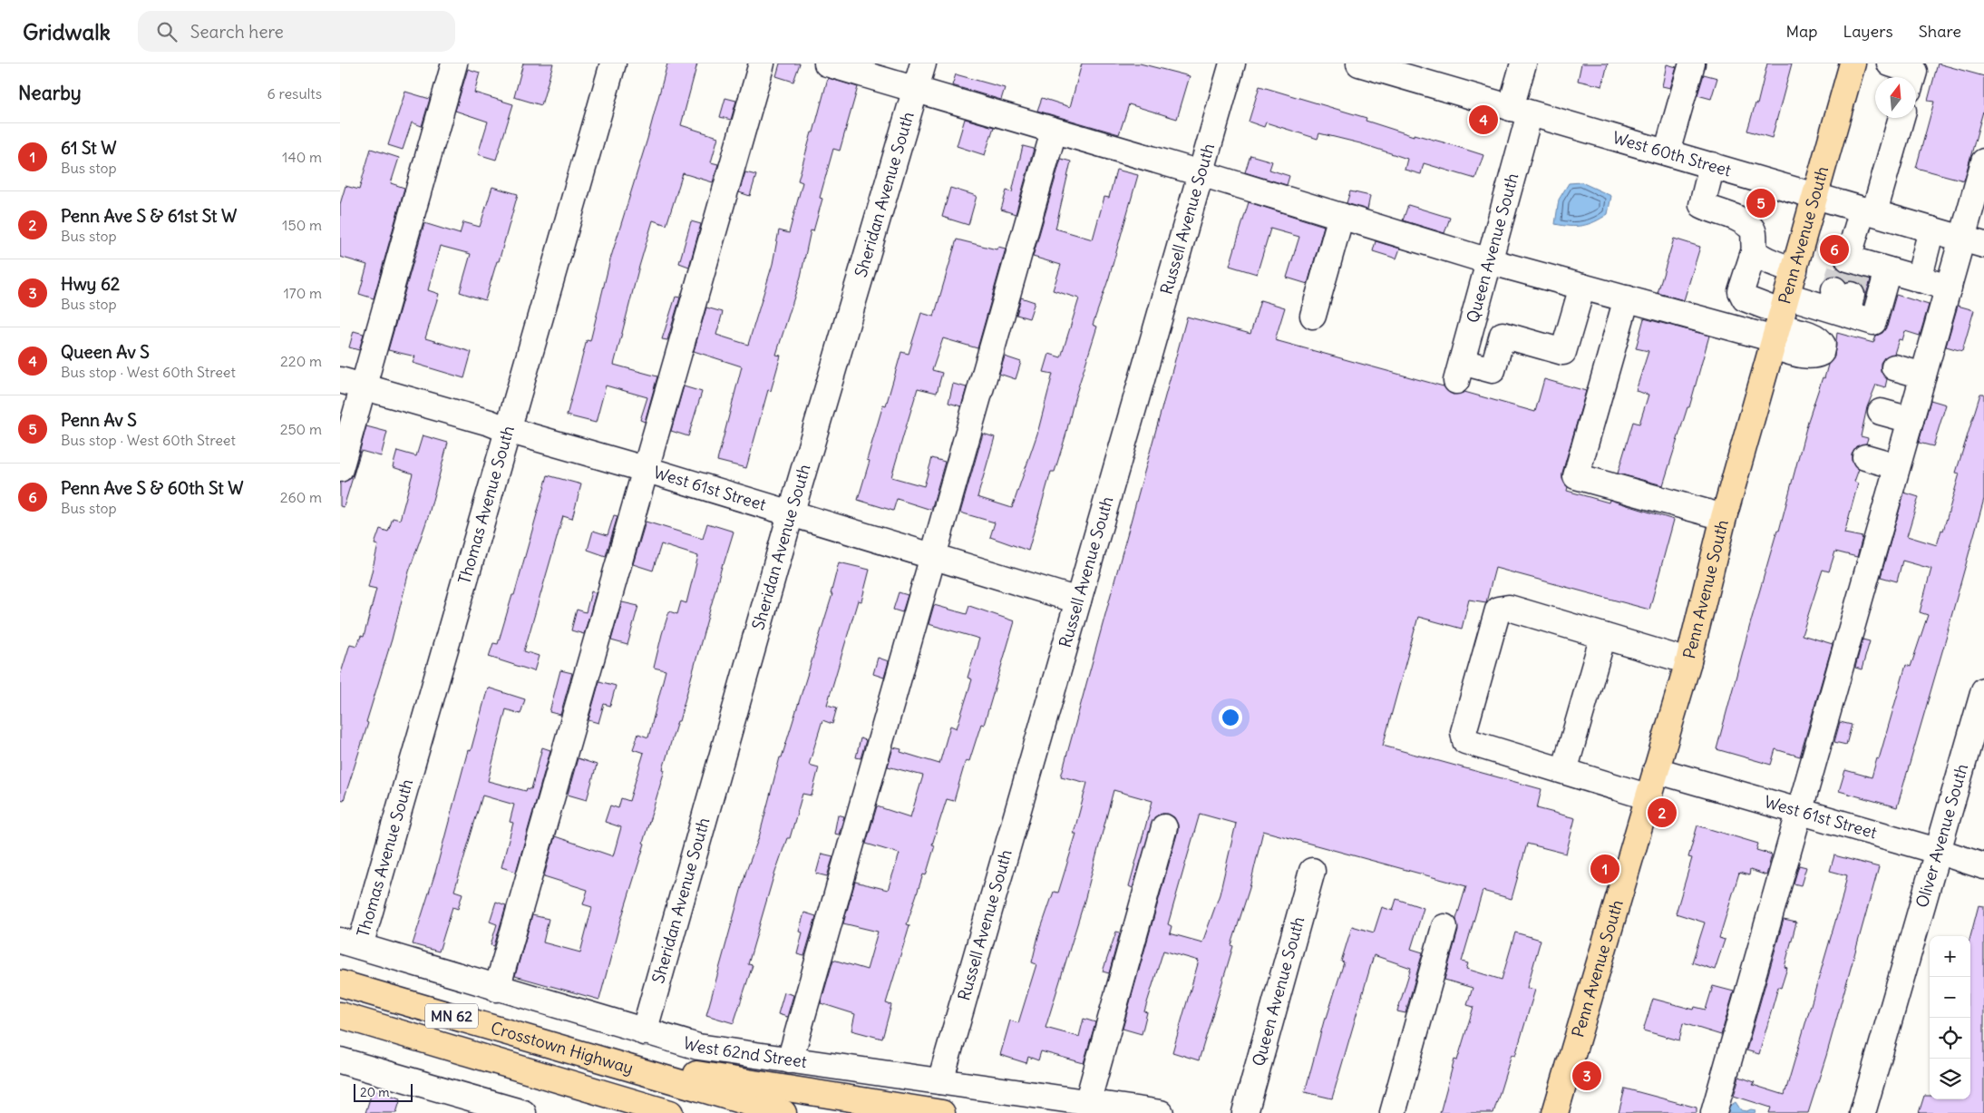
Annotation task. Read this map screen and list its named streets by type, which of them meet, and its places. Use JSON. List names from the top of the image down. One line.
{"streets":{"main road":["Penn Avenue South","MN 62","Crosstown Highway"],"street":["West 60th Street","Sheridan Avenue South","Russell Avenue South","Queen Avenue South","West 61st Street","Thomas Avenue South","Oliver Avenue South","West 62nd Street"]},"crossings":[["West 60th Street","Penn Avenue South"],["West 60th Street","Queen Avenue South"],["Sheridan Avenue South","West 61st Street"],["Sheridan Avenue South","West 62nd Street"],["Russell Avenue South","West 61st Street"],["Russell Avenue South","West 62nd Street"],["Penn Avenue South","West 61st Street"],["West 61st Street","Thomas Avenue South"],["West 61st Street","Oliver Avenue South"],["Thomas Avenue South","West 62nd Street"]],"scale_bar":"20 m","north":"top","page":{"header":"Gridwalk","search":"Search here","nav":["Map","Layers","Share"],"heading":["Nearby","6 results"],"pins":["4","5","6","2","1","3"],"list":[{"mark":"1","name":"61 St W","note":"Bus stop","value":"140 m"},{"mark":"2","name":"Penn Ave S & 61st St W","note":"Bus stop","value":"150 m"},{"mark":"3","name":"Hwy 62","note":"Bus stop","value":"170 m"},{"mark":"4","name":"Queen Av S","note":"Bus stop · West 60th Street","value":"220 m"},{"mark":"5","name":"Penn Av S","note":"Bus stop · West 60th Street","value":"250 m"},{"mark":"6","name":"Penn Ave S & 60th St W","note":"Bus stop","value":"260 m"}],"map_buttons":["+","−"],"scale":"20 m"}}
